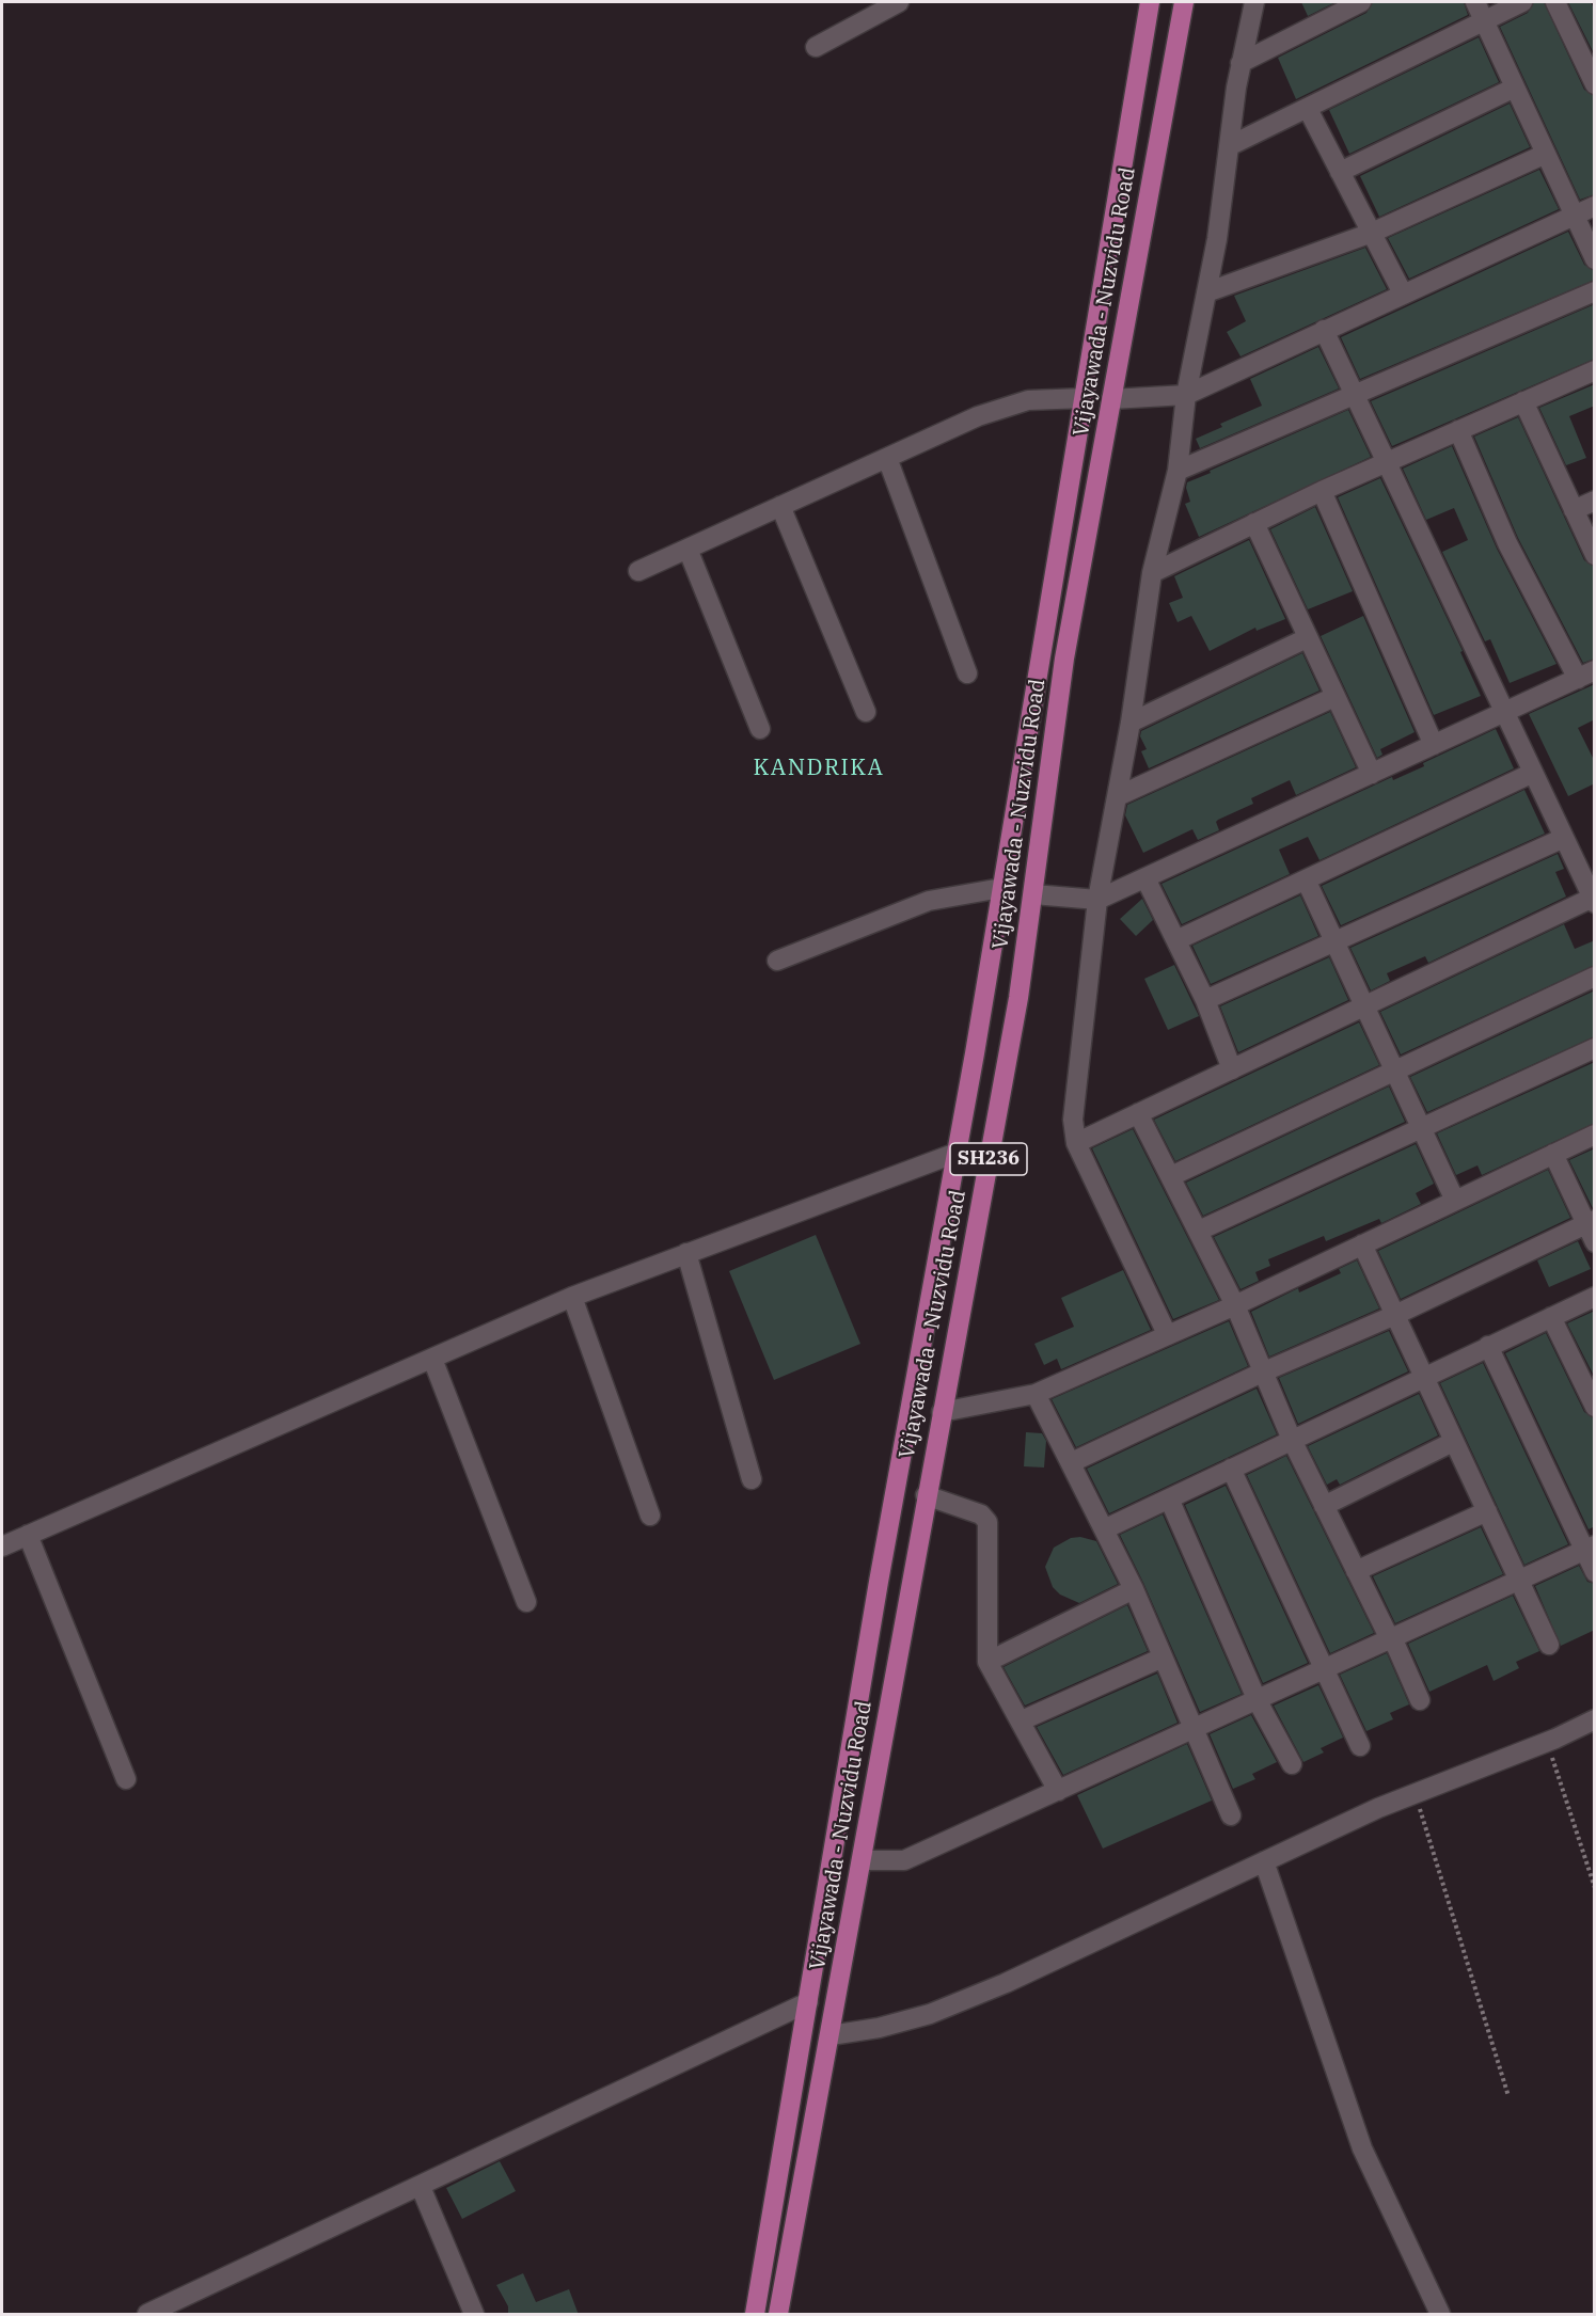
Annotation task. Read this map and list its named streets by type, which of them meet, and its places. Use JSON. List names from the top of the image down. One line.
{"streets":{"main road":["Vijayawada - Nuzvidu Road","SH236"]},"districts":["KANDRIKA"]}
